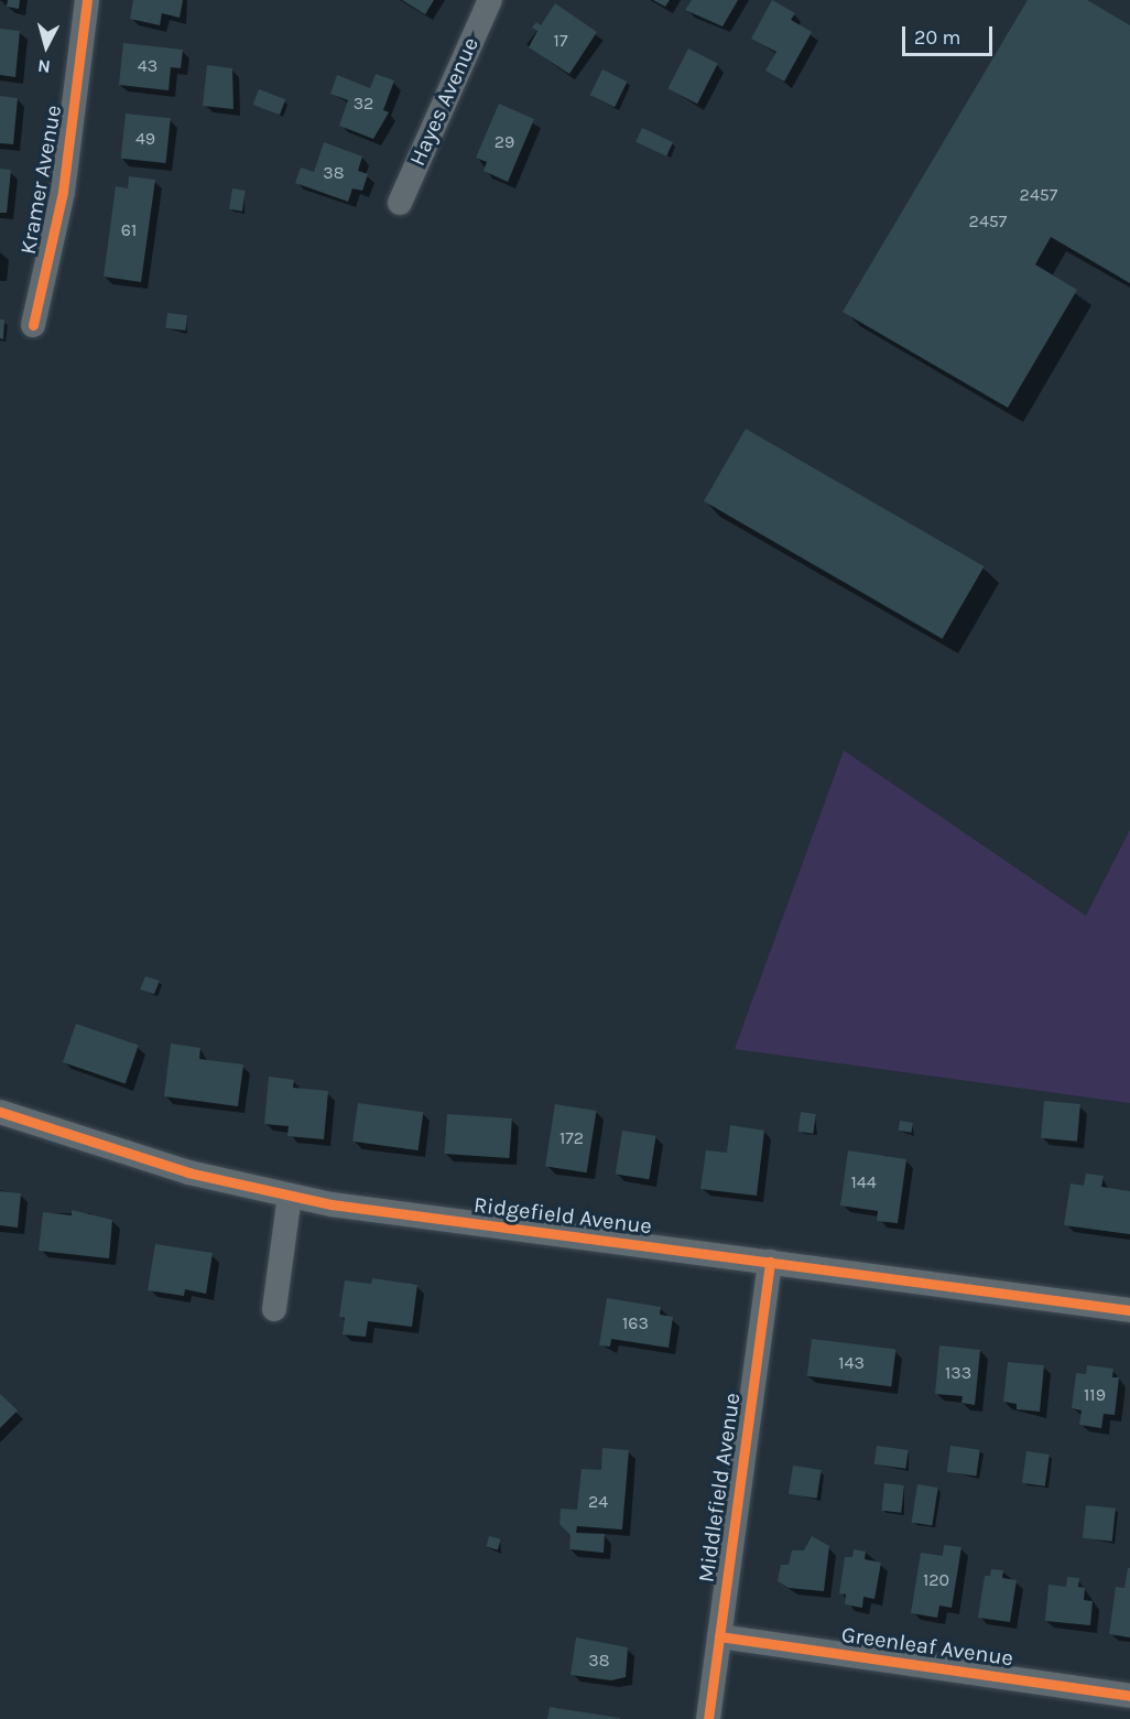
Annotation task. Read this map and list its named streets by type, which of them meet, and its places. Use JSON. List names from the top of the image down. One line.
{"streets":{"street":["Hayes Avenue","Kramer Avenue","Ridgefield Avenue","Middlefield Avenue","Greenleaf Avenue"]},"crossings":[["Ridgefield Avenue","Middlefield Avenue"],["Middlefield Avenue","Greenleaf Avenue"]],"house_numbers":["17","43","32","49","29","38","2457","2457","61","172","144","163","143","133","119","24","120","38"],"scale_bar":"20 m","north":"bottom"}
